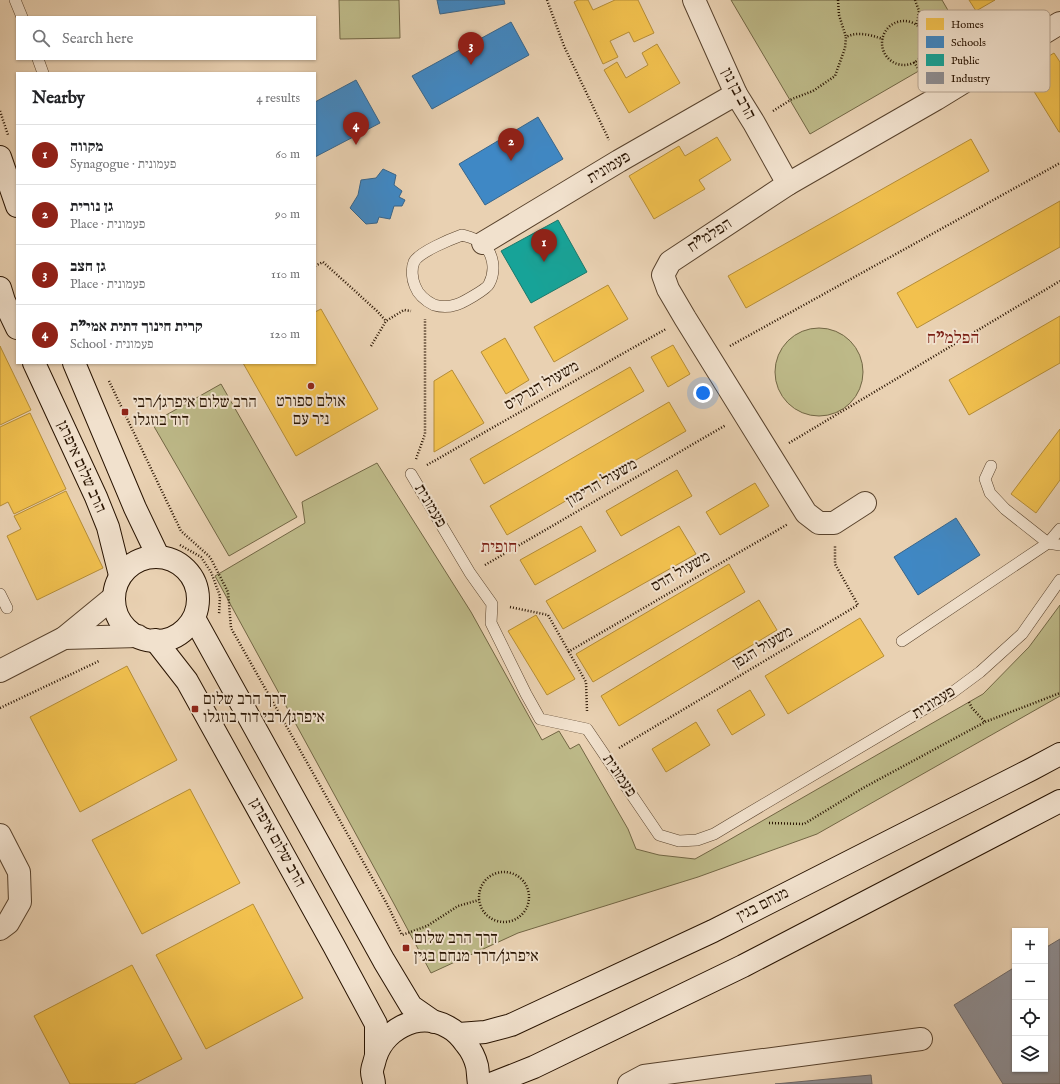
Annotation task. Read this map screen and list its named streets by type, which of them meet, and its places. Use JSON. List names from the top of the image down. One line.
{"streets":{"main road":["הרב בן נון","פעמונית","הפלמ\"ח","הרב שלום איפרגן","מנחם בגין"],"path":["משעול הנרקיס","משעול הרימון","משעול הדס","משעול הגפן"]},"crossings":[["הרב בן נון","פעמונית"],["הרב בן נון","הפלמ\"ח"],["פעמונית","משעול הנרקיס"],["פעמונית","משעול הרימון"],["פעמונית","משעול הגפן"],["הפלמ\"ח","משעול הנרקיס"],["הפלמ\"ח","משעול הרימון"],["הפלמ\"ח","משעול הדס"]],"districts":["הפלמ\"ח","חופית"],"places":{"other":["אולם ספורט ניר עם"],"transit":["הרב שלום איפרגן/רבי דוד בוזגלו","דרך הרב שלום איפרגן/רבי דוד בוזגלו","דרך הרב שלום איפרגן/דרך מנחם בגין"]},"legend":["Homes","Schools","Public","Industry"],"page":{"search":"Search here","pins":["3","4","2","1"],"heading":["Nearby","4 results"],"list":[{"mark":"1","name":"מקווה","note":"Synagogue · פעמונית","value":"60 m"},{"mark":"2","name":"גן נורית","note":"Place · פעמונית","value":"90 m"},{"mark":"3","name":"גן חצב","note":"Place · פעמונית","value":"110 m"},{"mark":"4","name":"קרית חינוך דתית אמי\"ת","note":"School · פעמונית","value":"120 m"}],"map_buttons":["+","−"]}}
